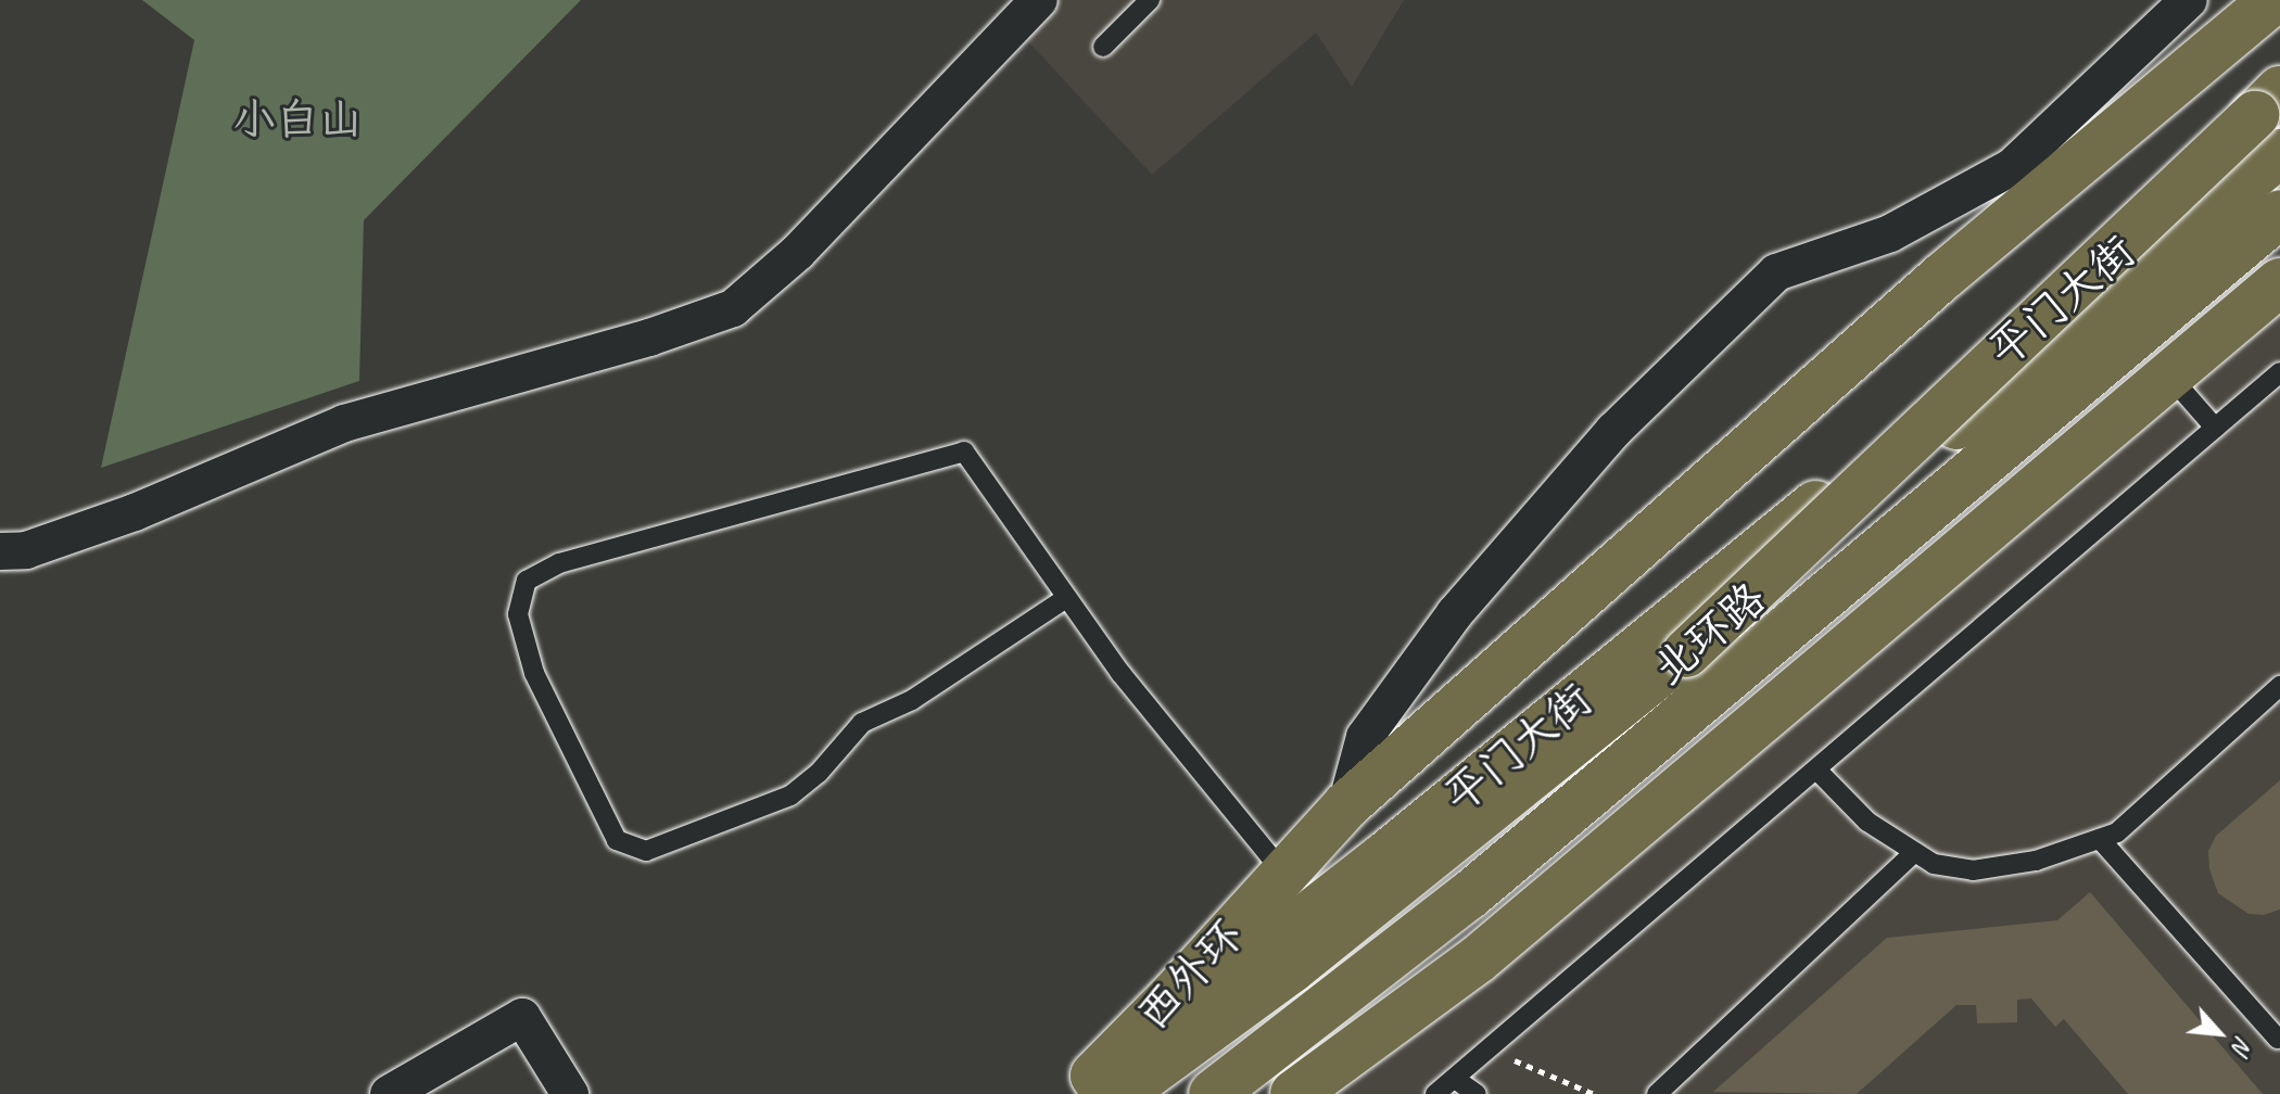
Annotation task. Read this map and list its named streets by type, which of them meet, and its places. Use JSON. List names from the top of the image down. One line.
{"streets":{"main road":["平门大街","北环路","西外环"]},"crossings":[["平门大街","北环路"],["平门大街","西外环"],["北环路","西外环"]],"parks":["小白山"],"north":"bottom right"}
